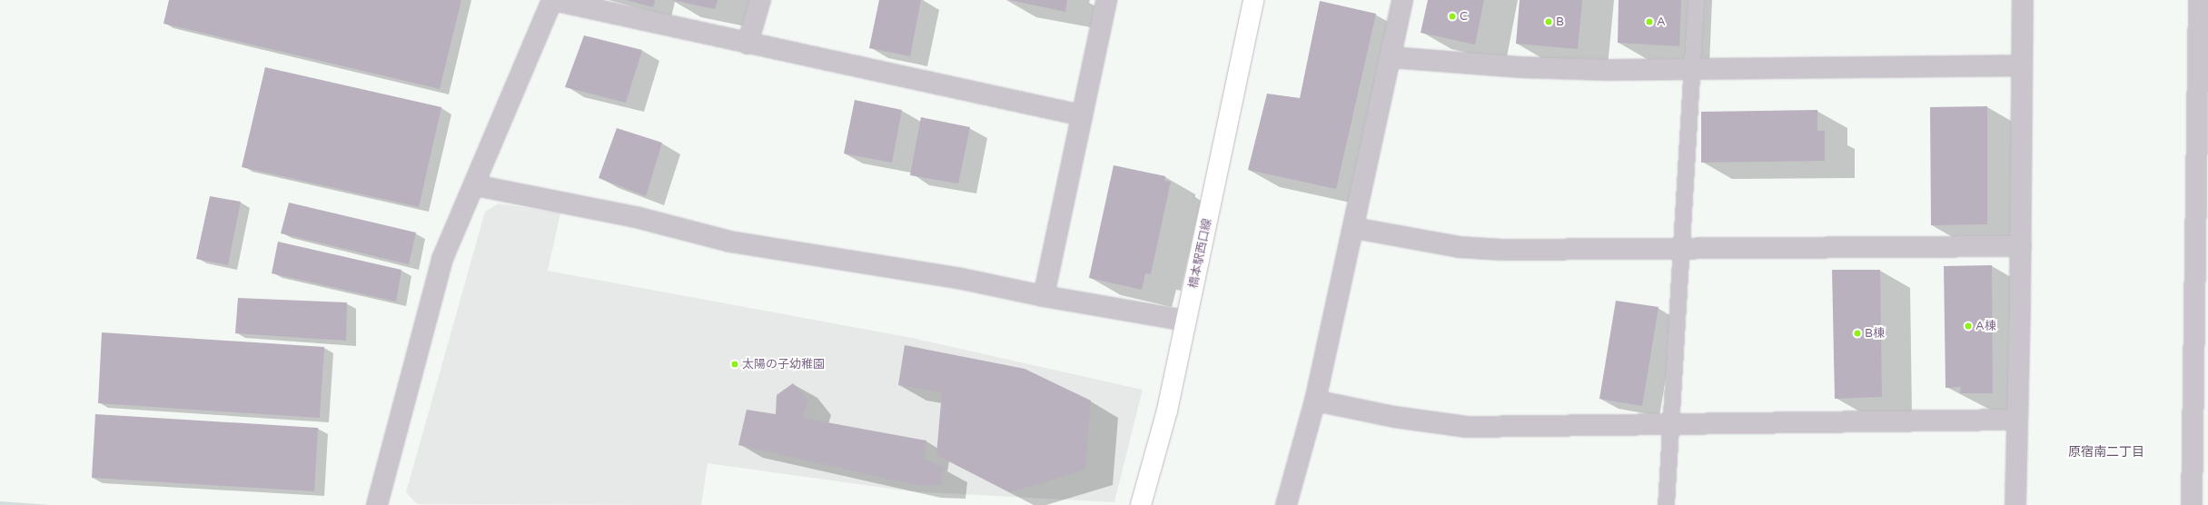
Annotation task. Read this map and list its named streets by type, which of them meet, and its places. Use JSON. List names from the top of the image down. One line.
{"streets":{"street":["橋本駅西口線"]},"districts":["原宿南二丁目"],"places":["C","B","A","A棟","B棟","太陽の子幼稚園"]}
